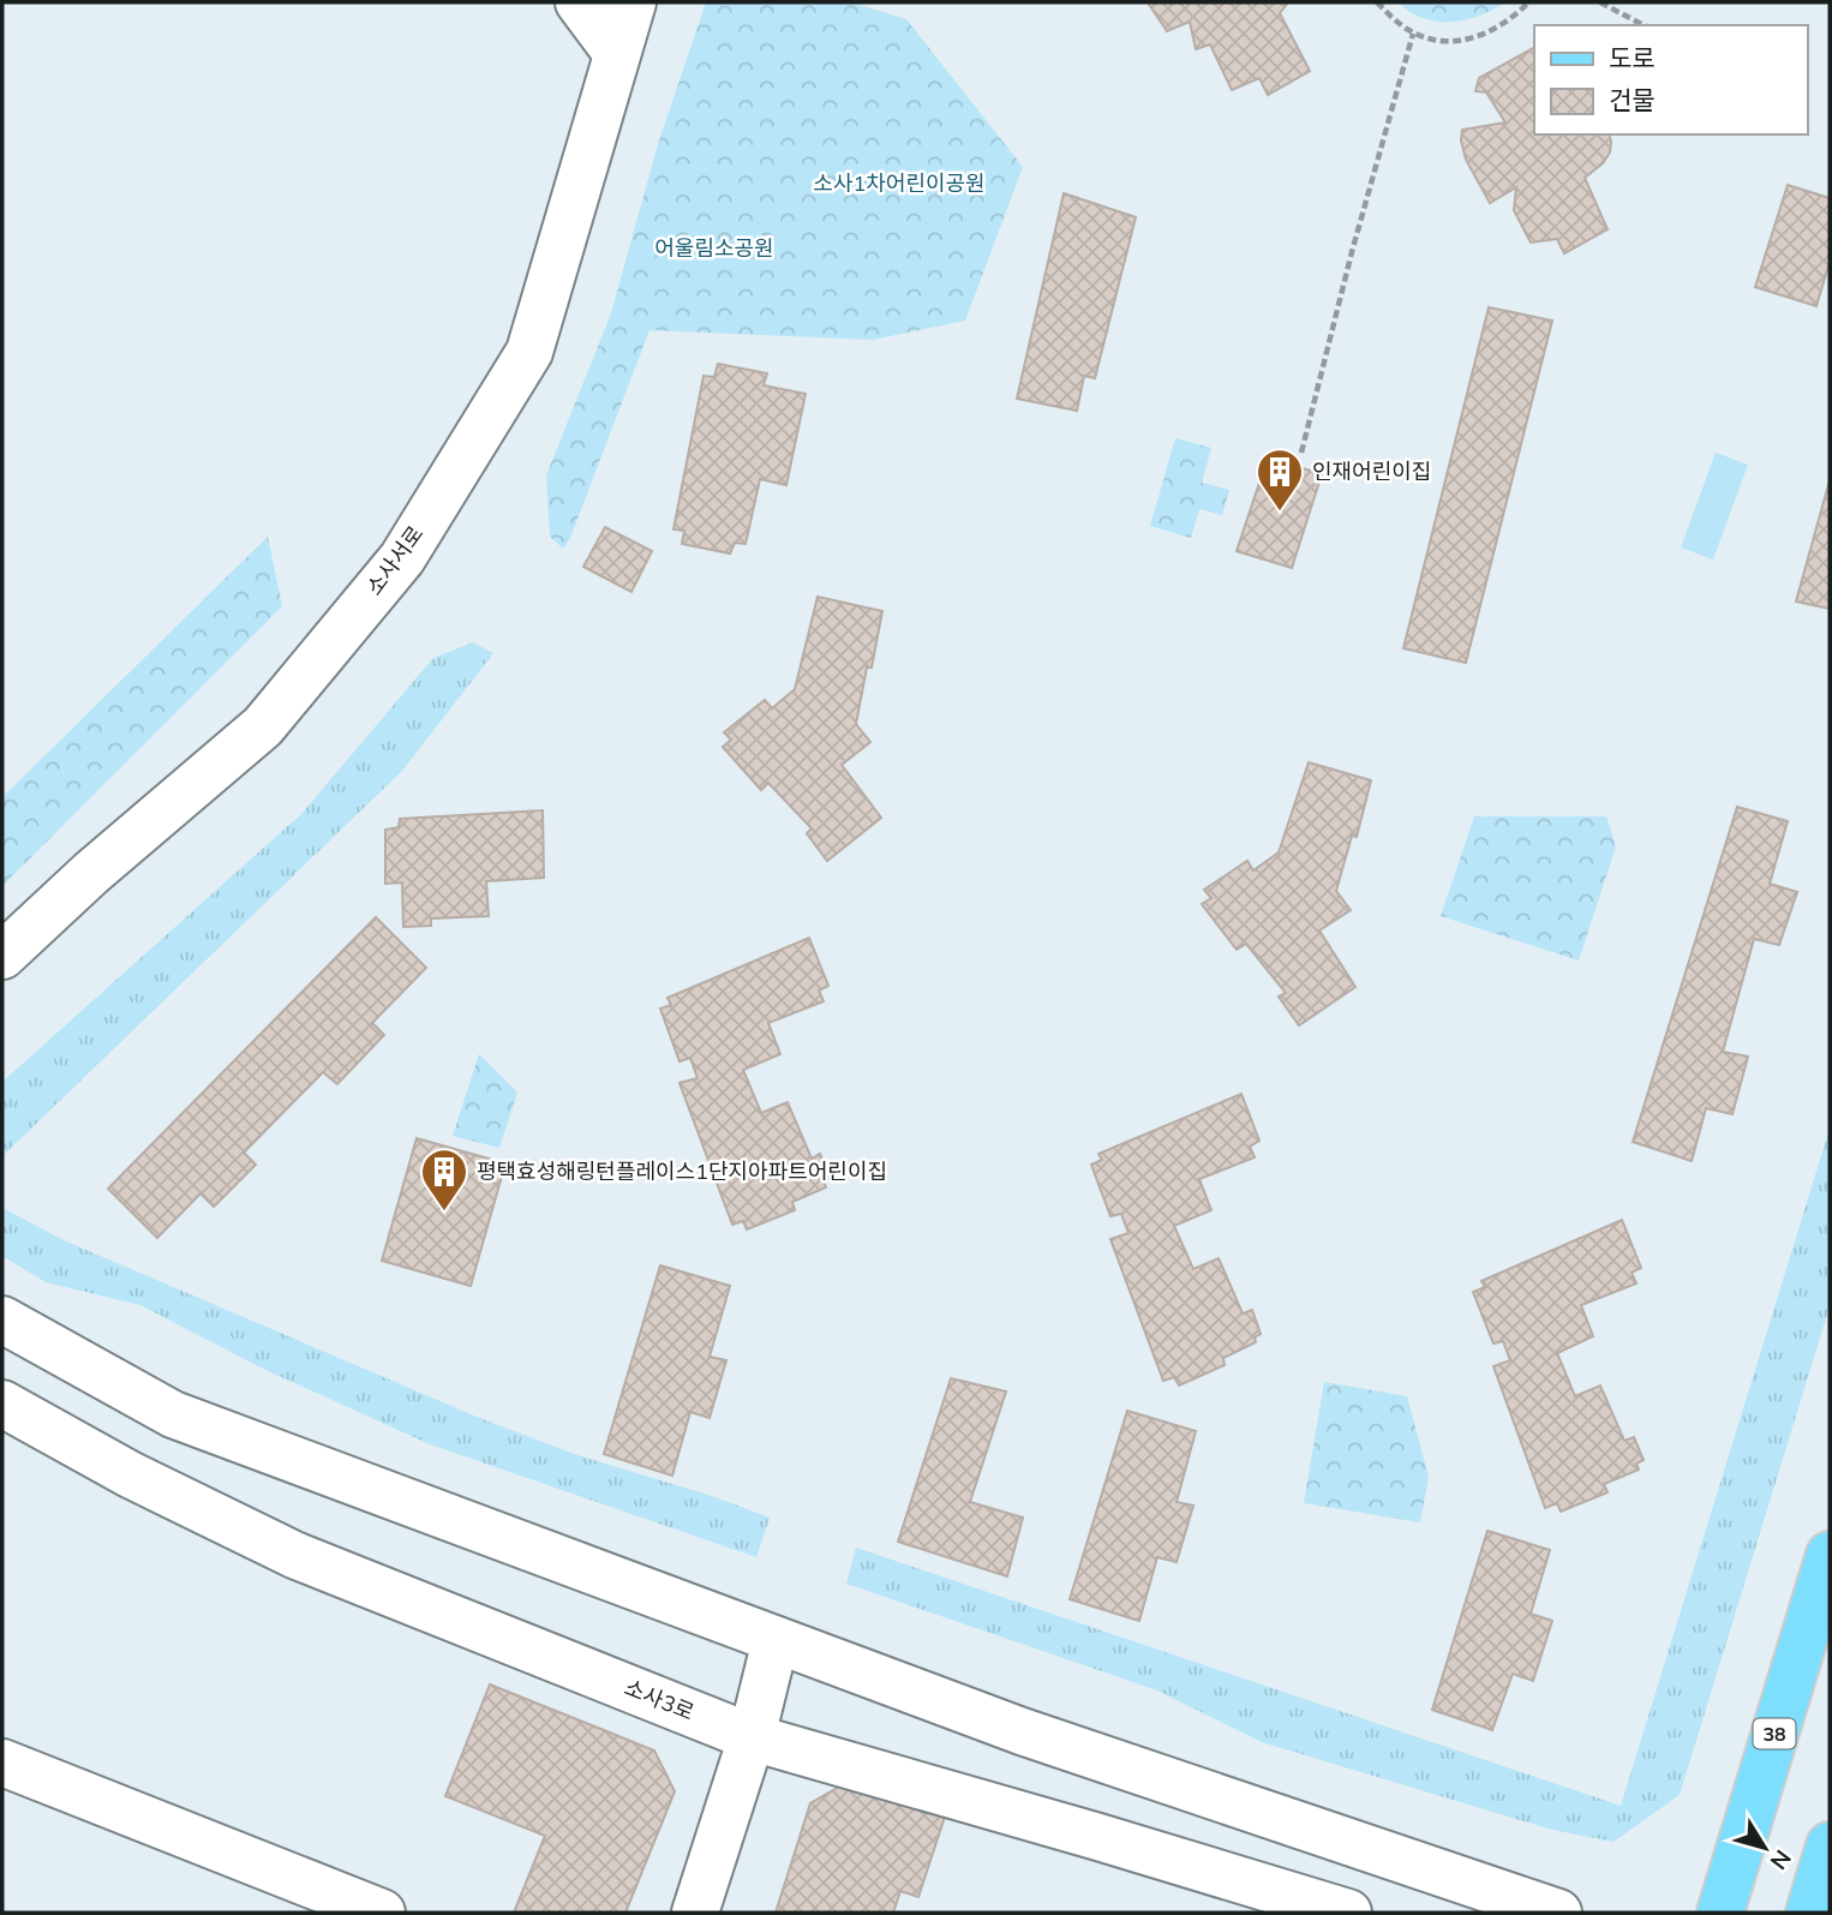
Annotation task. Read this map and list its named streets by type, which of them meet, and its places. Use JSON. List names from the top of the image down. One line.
{"streets":{"main road":["38"],"street":["소사서로","소사3로"]},"parks":["소사1차어린이공원","어울림소공원"],"places":{"building":["인재어린이집","평택효성해링턴플레이스1단지아파트어린이집"]},"legend":["도로","건물"],"north":"bottom right"}
